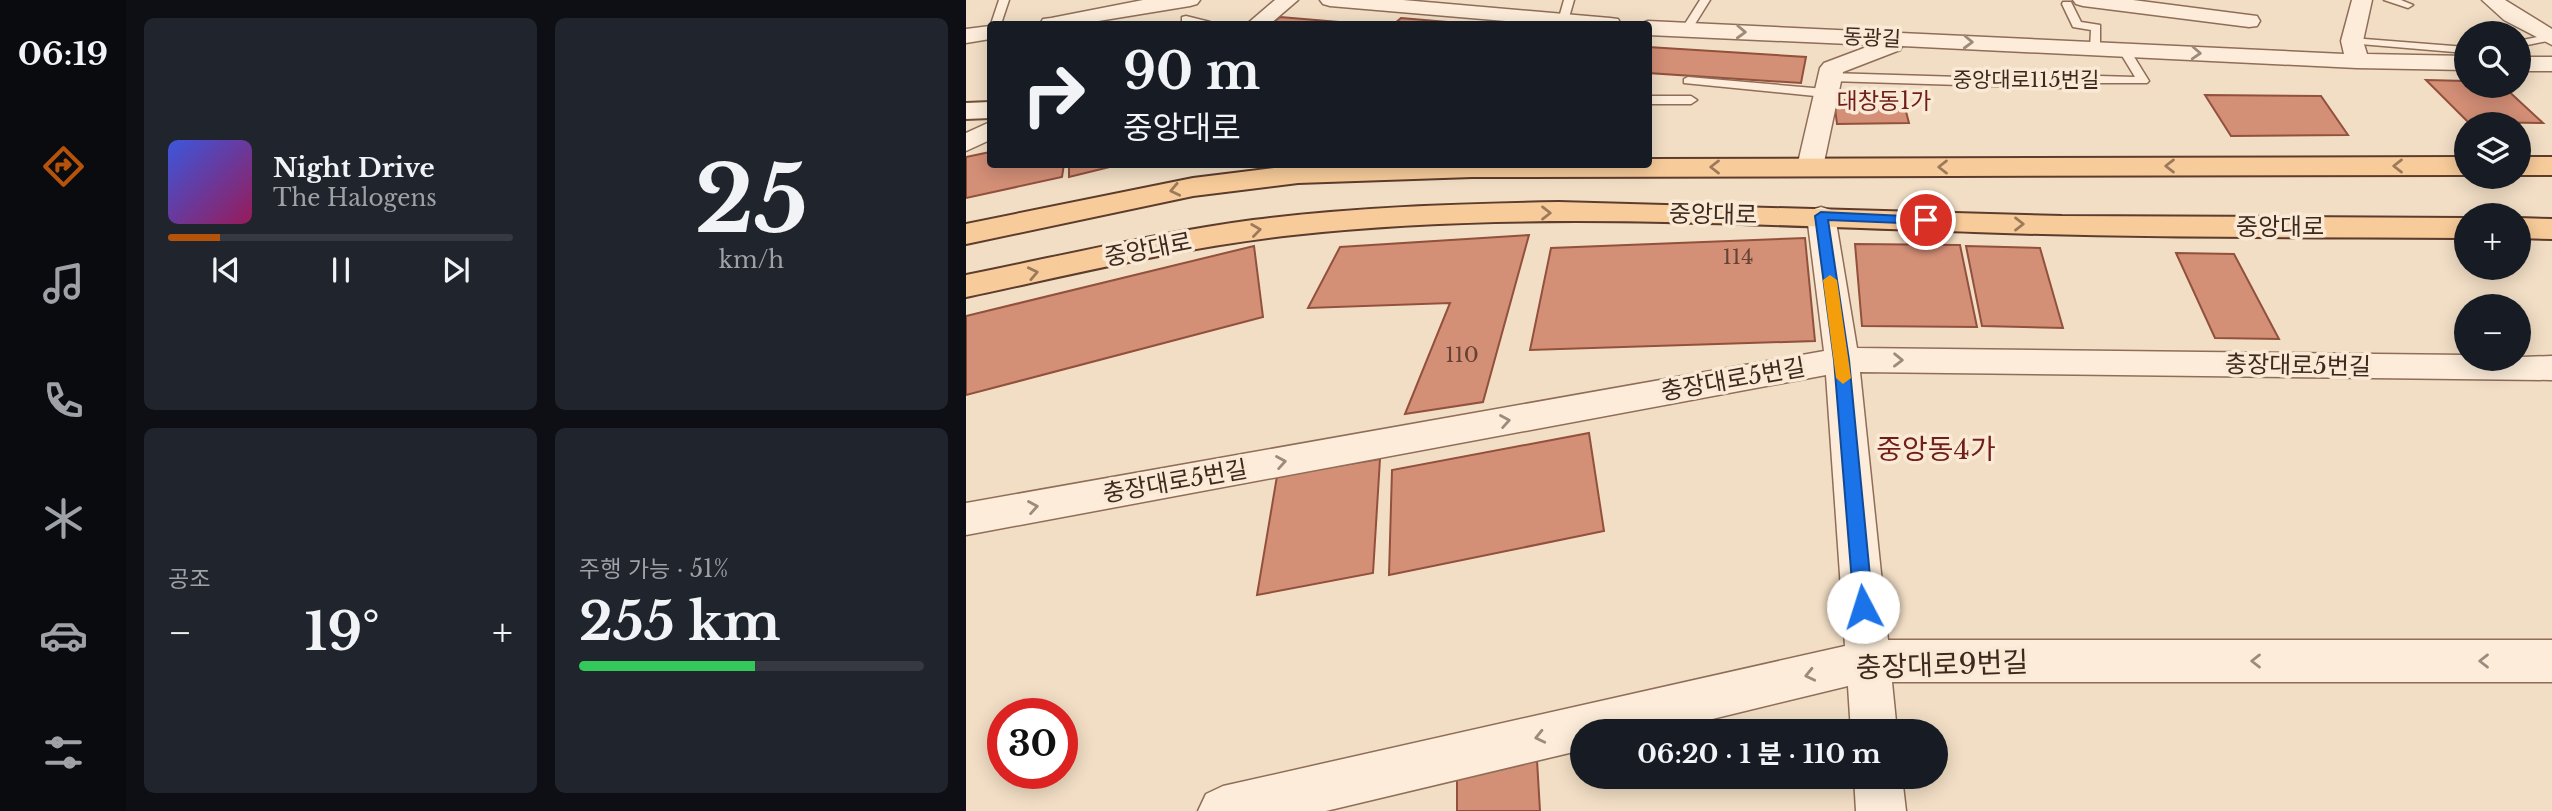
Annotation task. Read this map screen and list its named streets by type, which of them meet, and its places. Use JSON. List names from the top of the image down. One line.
{"streets":{"main road":["중앙대로"],"street":["동광길","충장대로5번길","충장대로9번길"],"lane":["중앙대로115번길"]},"crossings":[["동광길","중앙대로115번길"]],"one_way":["동광길","충장대로5번길","충장대로9번길"],"districts":["대창동1가","중앙동4가"],"house_numbers":["114","110"],"page":{"tabs":"06:19","tile":[["25","km/h"],"공조",["주행 가능 · 51%","255 km"]],"map_buttons":["+","−"],"turn":["90 m","중앙대로"],"song":["Night Drive","The Halogens"],"heat":["−","19°","+"],"limit":"30","trip":"06:20 · 1 분 · 110 m"}}
